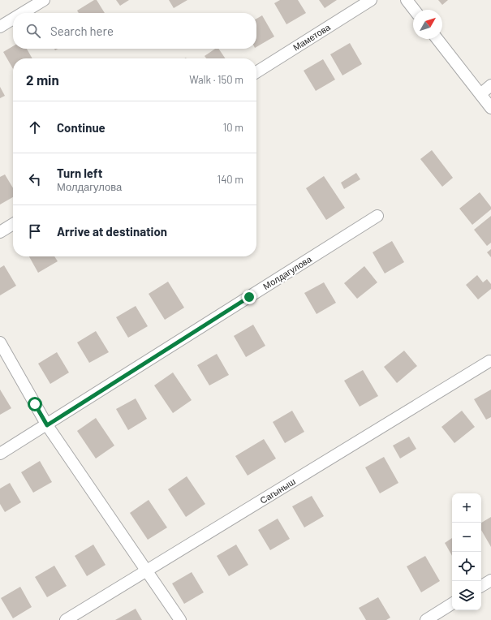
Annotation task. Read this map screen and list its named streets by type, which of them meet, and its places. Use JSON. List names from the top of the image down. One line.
{"streets":{"street":["Маметова","Молдагулова","Сагыныш"]},"north":"top right","page":{"search":"Search here","heading":["2 min","Walk · 150 m"],"list":[["Continue","10 m"],["Turn left","Молдагулова","140 m"],"Arrive at destination"],"map_buttons":["+","−"]}}
